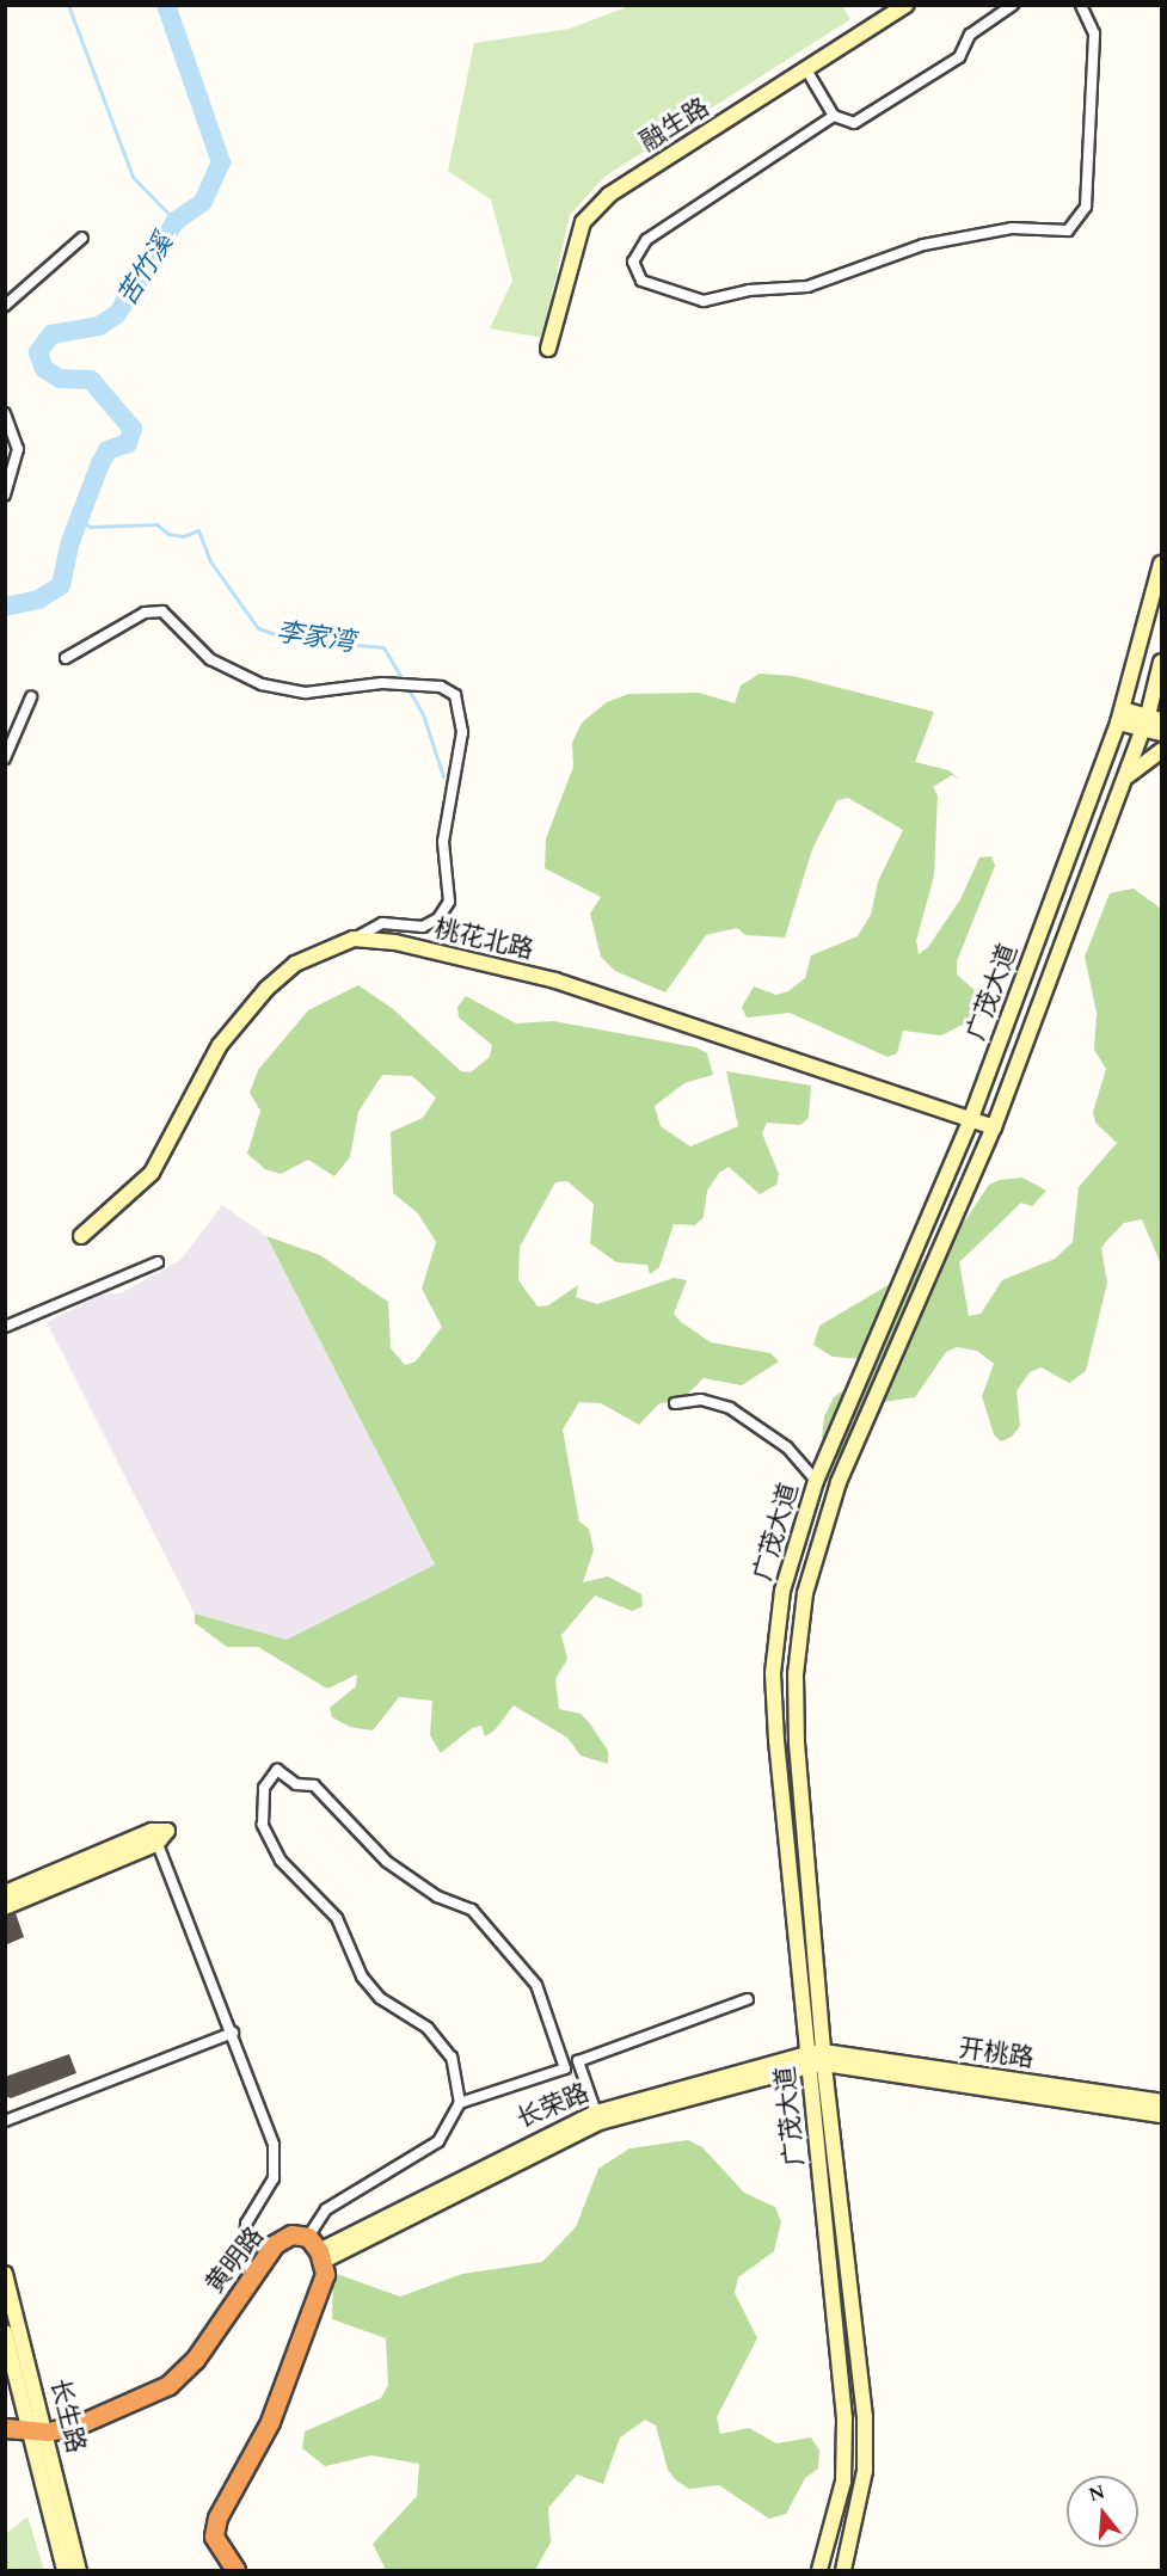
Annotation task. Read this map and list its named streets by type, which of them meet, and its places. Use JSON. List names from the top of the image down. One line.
{"streets":{"highway":["黄明路"],"main road":["融生路","桃花北路","广茂大道","开桃路","长荣路","长生路"]},"crossings":[["桃花北路","广茂大道"],["广茂大道","开桃路"],["广茂大道","长荣路"],["开桃路","长荣路"],["长荣路","黄明路"],["黄明路","长生路"]],"water":["苦竹溪","李家湾"],"north":"top"}
